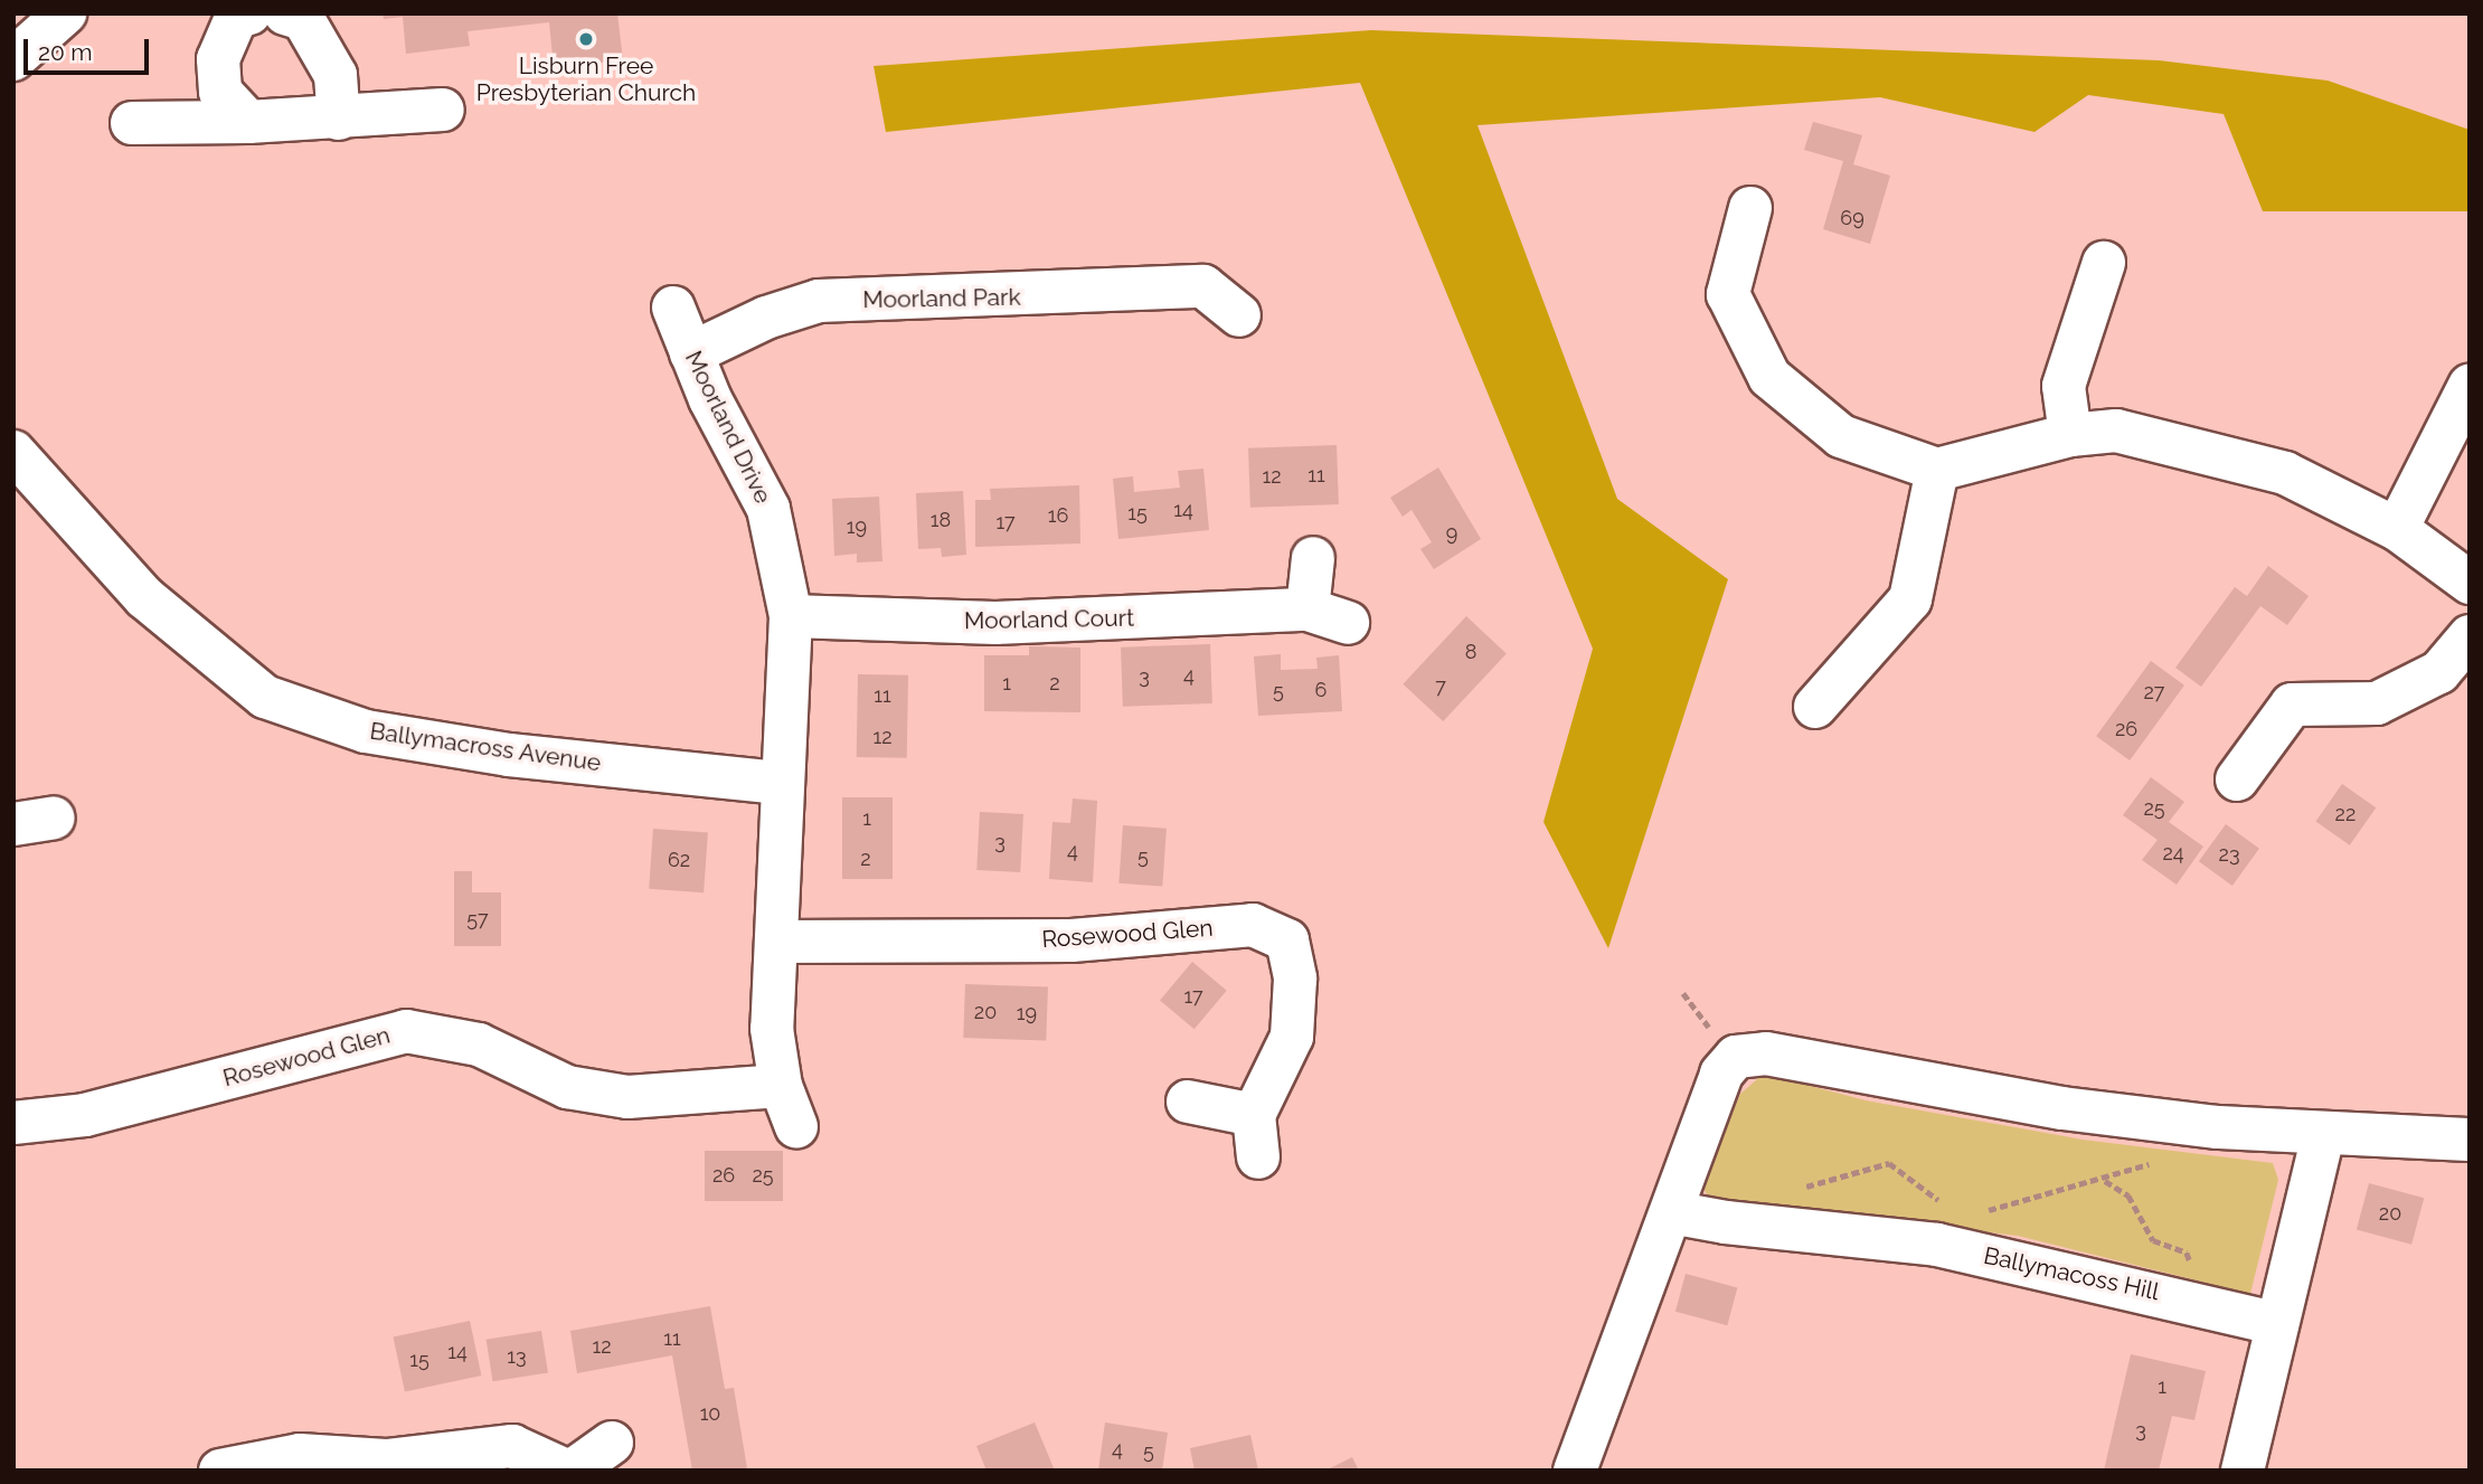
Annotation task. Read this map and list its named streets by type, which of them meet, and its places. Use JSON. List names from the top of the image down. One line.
{"streets":{"street":["Moorland Park","Moorland Drive","Moorland Court","Ballymacross Avenue","Rosewood Glen","Ballymacoss Hill"]},"crossings":[["Moorland Park","Moorland Drive"],["Moorland Drive","Moorland Court"],["Moorland Drive","Ballymacross Avenue"]],"places":["Lisburn Free Presbyterian Church"],"house_numbers":["69","11","12","14","15","16","18","17","19","9","8","4","3","1","2","7","6","5","27","11","26","12","25","22","1","3","4","24","23","5","2","62","57","17","20","19","26","25","20","11","12","14","13","15","1","10","3","4","5"],"scale_bar":"20 m"}
